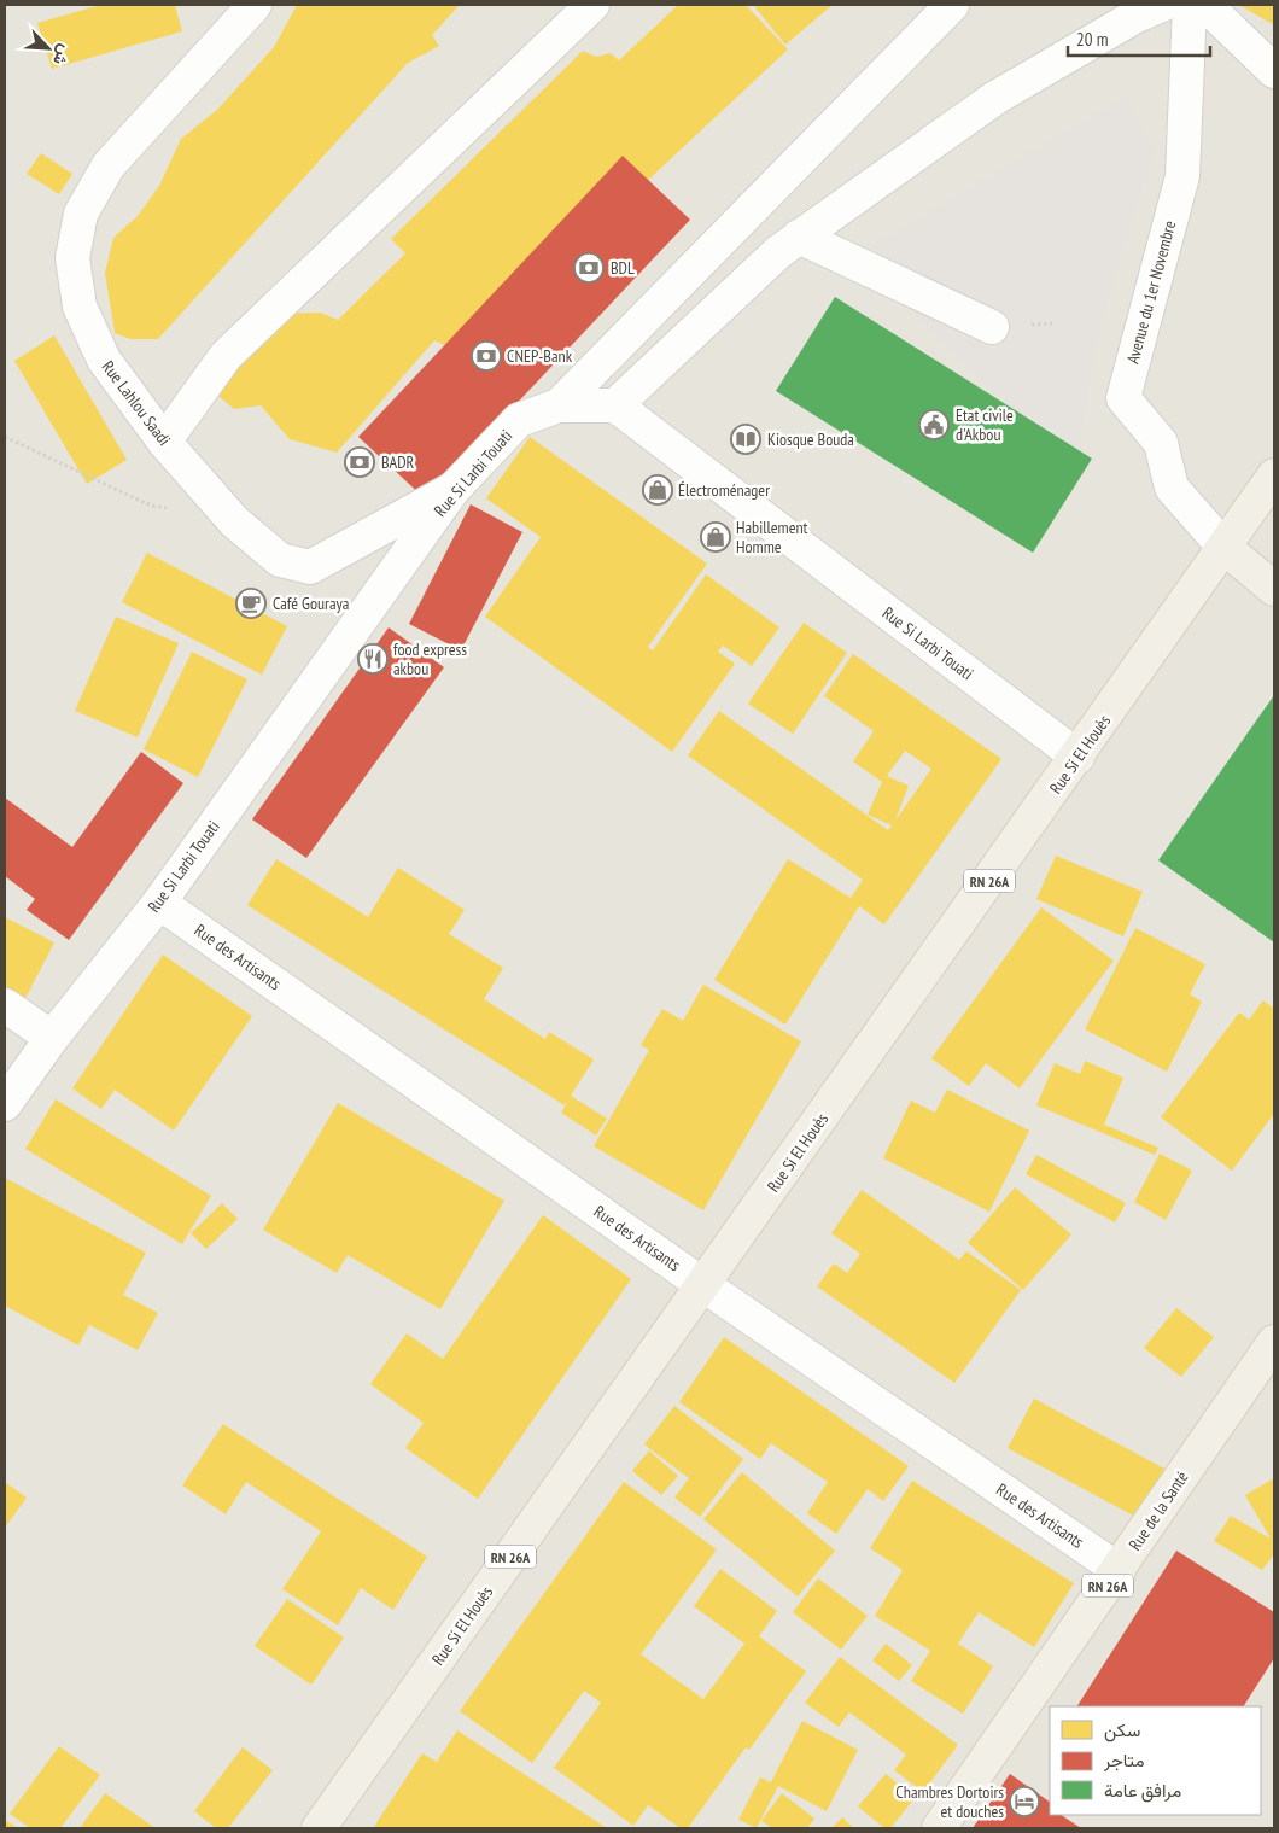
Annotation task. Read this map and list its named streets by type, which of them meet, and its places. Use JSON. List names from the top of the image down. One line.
{"streets":{"main road":["Rue Si El Houès","RN 26A","Rue de la Santé"],"street":["Avenue du 1er Novembre","Rue Lahlou Saadi","Rue Si Larbi Touati","Rue des Artisants"]},"crossings":[["Avenue du 1er Novembre","Rue Si El Houès"],["Rue Lahlou Saadi","Rue Si Larbi Touati"],["Rue Si Larbi Touati","Rue Si El Houès"],["Rue Si Larbi Touati","Rue des Artisants"],["Rue Si El Houès","Rue des Artisants"],["Rue des Artisants","Rue de la Santé"]],"places":{"bank":["BDL","CNEP-Bank","BADR"],"public building":["Etat civile d'Akbou"],"library":["Kiosque Bouda"],"shop":["Électroménager","Habillement Homme"],"cafe":["Café Gouraya"],"restaurant":["food express akbou"],"hotel":["Chambres Dortoirs et douches"]},"legend":["سكن","متاجر","مرافق عامة"],"scale_bar":"20 m","north":"bottom right"}
